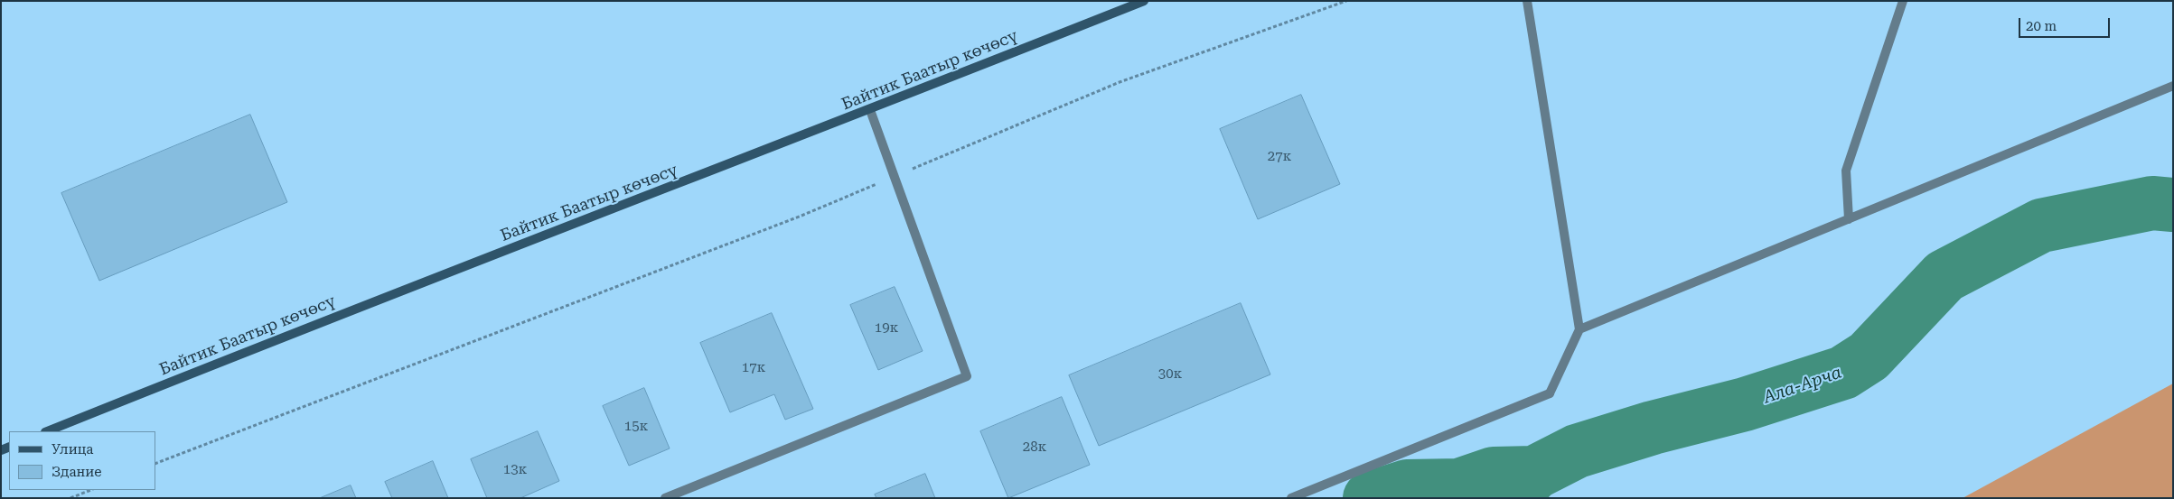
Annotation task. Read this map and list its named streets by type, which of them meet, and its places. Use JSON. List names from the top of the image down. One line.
{"streets":{"main road":["Байтик Баатыр көчөсү"]},"water":["Ала-Арча"],"house_numbers":["27к","19к","17к","30к","15к","28к","13к"],"legend":["Улица","Здание"],"scale_bar":"20 m"}
